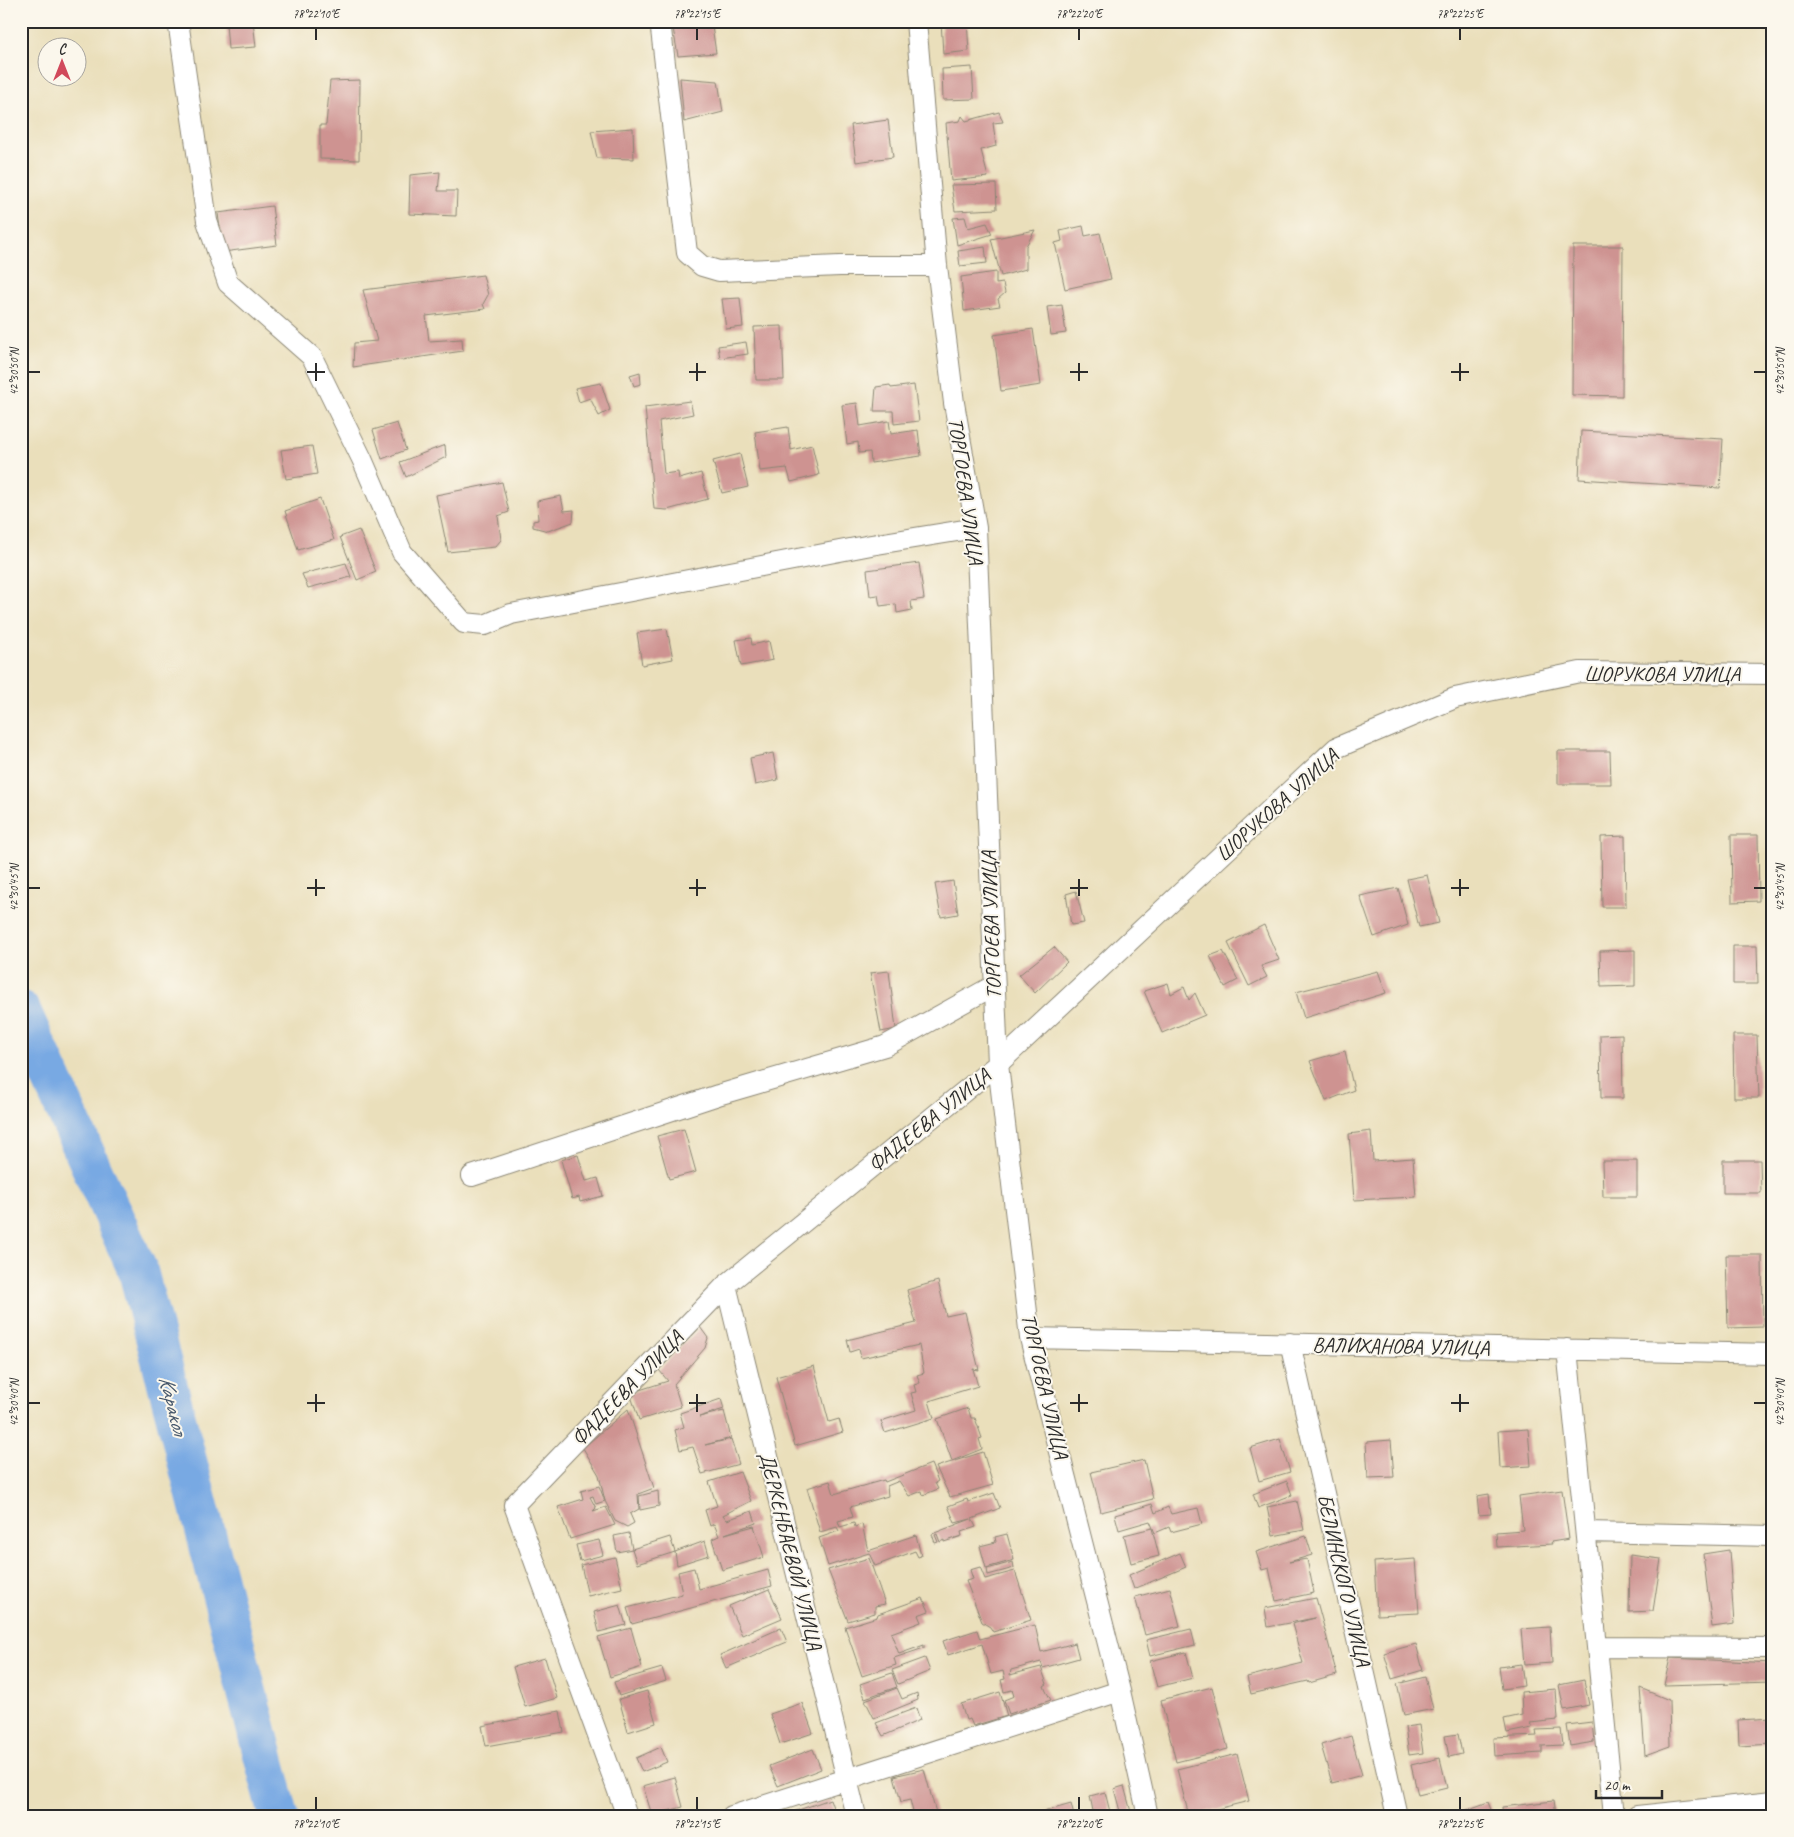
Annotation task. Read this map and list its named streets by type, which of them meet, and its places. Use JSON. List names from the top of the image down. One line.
{"streets":{"street":["ТОРГОЕВА УЛИЦА","ШОРУКОВА УЛИЦА","ФАДЕЕВА УЛИЦА","ВАЛИХАНОВА УЛИЦА","ДЕРКЕНБАЕВОЙ УЛИЦА","БЕЛИНСКОГО УЛИЦА"]},"crossings":[["ТОРГОЕВА УЛИЦА","ШОРУКОВА УЛИЦА"],["ТОРГОЕВА УЛИЦА","ФАДЕЕВА УЛИЦА"],["ТОРГОЕВА УЛИЦА","ВАЛИХАНОВА УЛИЦА"],["ШОРУКОВА УЛИЦА","ФАДЕЕВА УЛИЦА"],["ФАДЕЕВА УЛИЦА","ДЕРКЕНБАЕВОЙ УЛИЦА"],["ВАЛИХАНОВА УЛИЦА","БЕЛИНСКОГО УЛИЦА"]],"water":["Каракол"],"scale_bar":"20 m","north":"top","coordinates":["78°22'10\"E","78°22'15\"E","78°22'20\"E","78°22'25\"E","42°30'50\"N","42°30'45\"N","42°30'40\"N"]}
